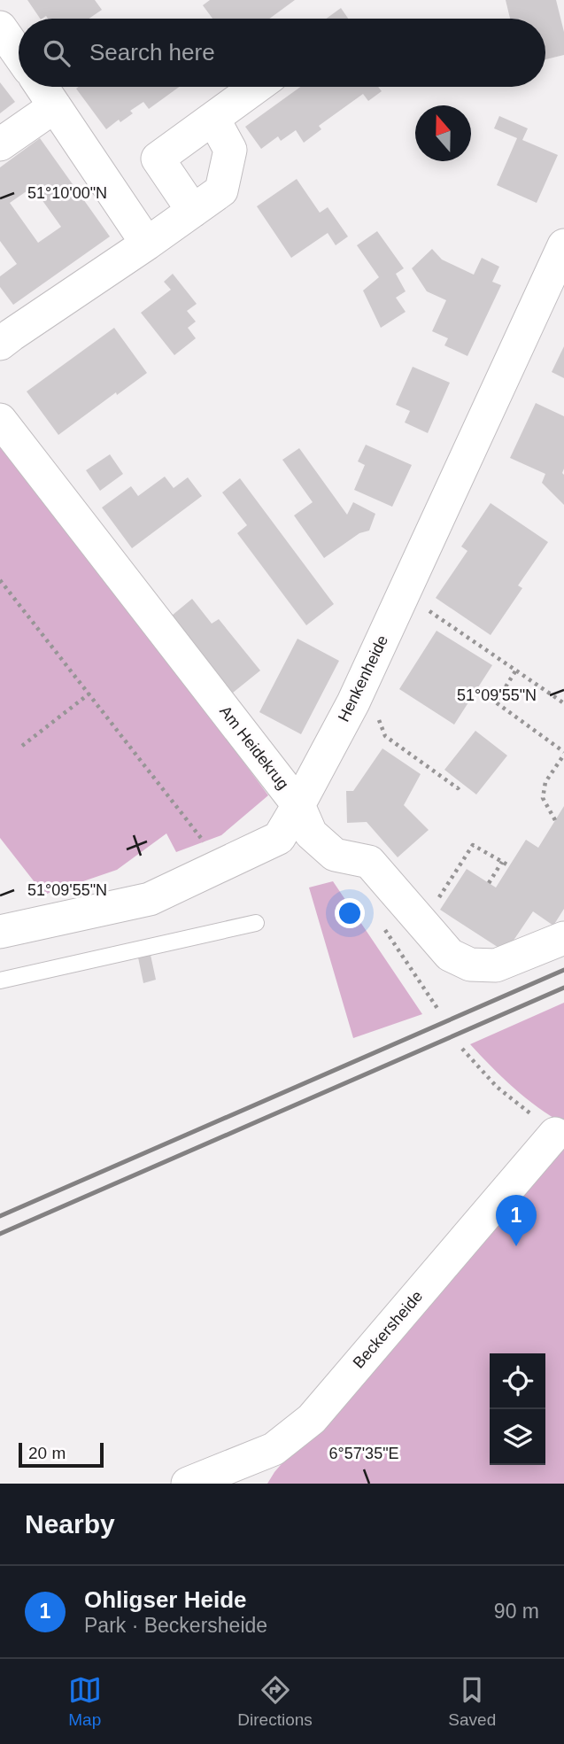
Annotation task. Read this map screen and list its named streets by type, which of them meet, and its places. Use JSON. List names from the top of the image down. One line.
{"streets":{"street":["Henkenheide","Am Heidekrug","Beckersheide"]},"crossings":[["Henkenheide","Am Heidekrug"]],"scale_bar":"20 m","north":"top","page":{"search":"Search here","pins":"1","scale":"20 m","heading":"Nearby","list":[{"mark":"1","name":"Ohligser Heide","note":"Park · Beckersheide","value":"90 m"}],"nav":["Map","Directions","Saved"]},"coordinates":["51°10'00\"N","51°09'55\"N","6°57'35\"E"]}
